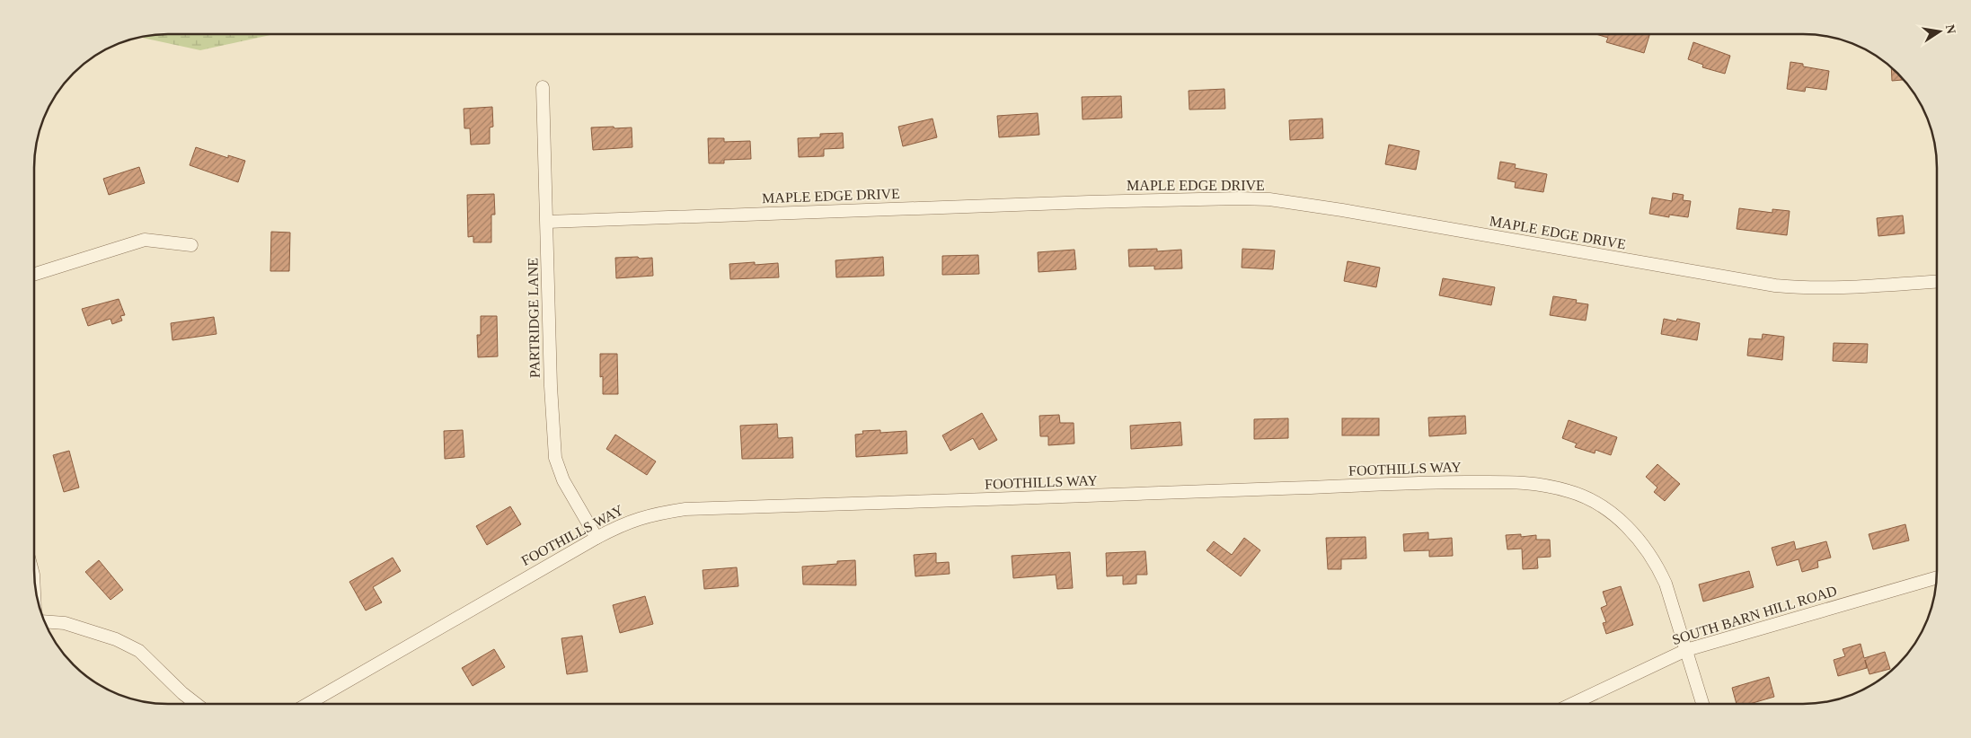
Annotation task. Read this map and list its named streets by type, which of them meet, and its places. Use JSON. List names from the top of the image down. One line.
{"streets":{"street":["MAPLE EDGE DRIVE","PARTRIDGE LANE","FOOTHILLS WAY","SOUTH BARN HILL ROAD"]},"crossings":[["MAPLE EDGE DRIVE","PARTRIDGE LANE"],["PARTRIDGE LANE","FOOTHILLS WAY"],["FOOTHILLS WAY","SOUTH BARN HILL ROAD"]],"north":"right"}
